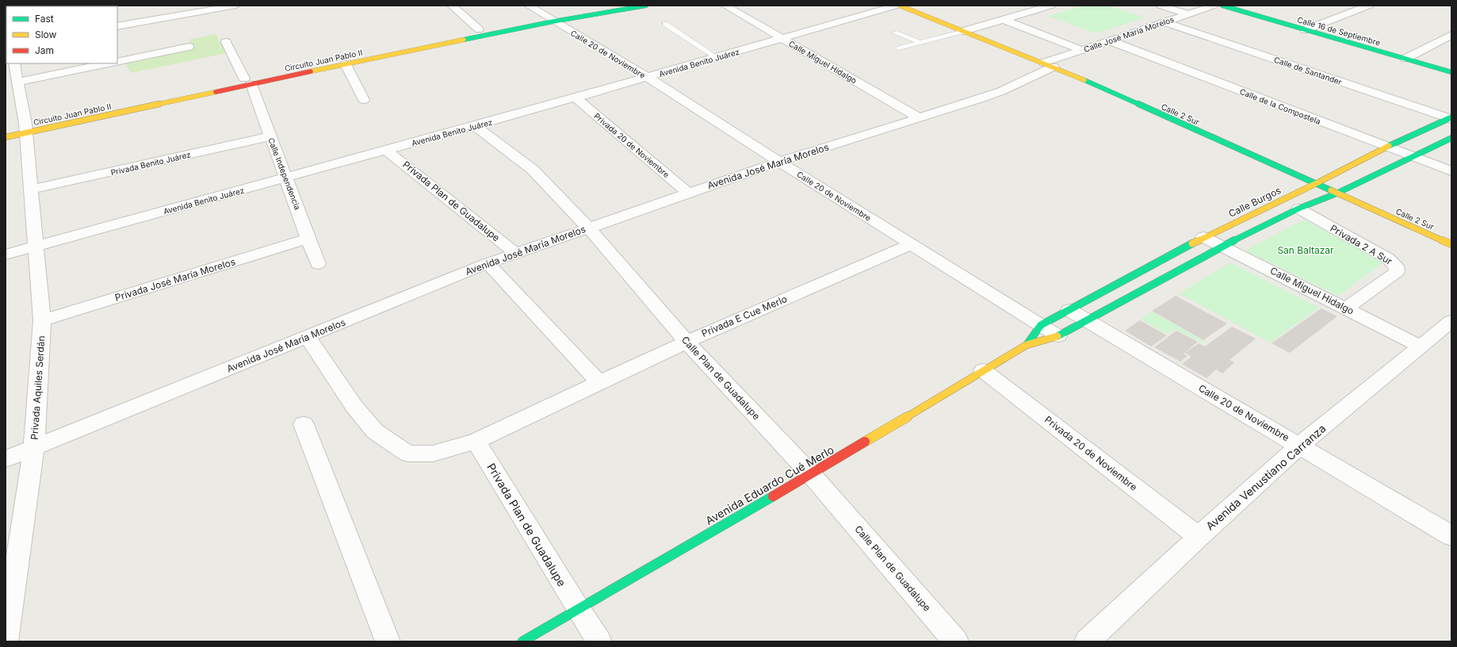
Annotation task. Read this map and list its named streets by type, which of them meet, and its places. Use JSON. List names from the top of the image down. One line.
{"streets":{"main road":["Calle 16 de Septiembre","Circuito Juan Pablo II","Calle 2 Sur","Calle Burgos","Avenida Eduardo Cué Merlo"],"street":["Calle José María Morelos","Calle 20 de Noviembre","Calle Miguel Hidalgo","Avenida Benito Juárez","Calle de Santander","Calle de la Compostela","Privada 20 de Noviembre","Privada Benito Juárez","Avenida José María Morelos","Calle Independencia","Privada Plan de Guadalupe","Privada 2 A Sur","Privada José María Morelos","Privada E Cue Merlo","Calle Plan de Guadalupe","Privada Aquiles Serdán","Avenida Venustiano Carranza"]},"crossings":[["Calle José María Morelos","Calle de Santander"],["Calle José María Morelos","Calle de la Compostela"],["Calle José María Morelos","Calle 2 Sur"],["Calle José María Morelos","Avenida José María Morelos"],["Calle 20 de Noviembre","Circuito Juan Pablo II"],["Calle 20 de Noviembre","Avenida Benito Juárez"],["Calle 20 de Noviembre","Avenida José María Morelos"],["Calle 20 de Noviembre","Calle Burgos"],["Calle 20 de Noviembre","Privada E Cue Merlo"],["Calle 20 de Noviembre","Avenida Venustiano Carranza"],["Calle 20 de Noviembre","Avenida Eduardo Cué Merlo"],["Circuito Juan Pablo II","Calle Independencia"],["Circuito Juan Pablo II","Privada Aquiles Serdán"],["Calle Miguel Hidalgo","Avenida Benito Juárez"],["Calle Miguel Hidalgo","Avenida José María Morelos"],["Calle Miguel Hidalgo","Calle Burgos"],["Calle Miguel Hidalgo","Privada 2 A Sur"],["Calle Miguel Hidalgo","Avenida Venustiano Carranza"],["Avenida Benito Juárez","Privada 20 de Noviembre"],["Avenida Benito Juárez","Calle Independencia"],["Avenida Benito Juárez","Privada Plan de Guadalupe"],["Avenida Benito Juárez","Calle Plan de Guadalupe"],["Avenida Benito Juárez","Privada Aquiles Serdán"],["Calle de Santander","Calle Burgos"],["Calle de la Compostela","Calle Burgos"],["Calle 2 Sur","Avenida José María Morelos"],["Calle 2 Sur","Calle Burgos"],["Privada 20 de Noviembre","Avenida José María Morelos"],["Privada 20 de Noviembre","Avenida Venustiano Carranza"],["Privada 20 de Noviembre","Avenida Eduardo Cué Merlo"],["Privada Benito Juárez","Calle Independencia"],["Privada Benito Juárez","Privada Aquiles Serdán"],["Avenida José María Morelos","Privada Plan de Guadalupe"],["Avenida José María Morelos","Privada E Cue Merlo"],["Avenida José María Morelos","Calle Plan de Guadalupe"],["Avenida José María Morelos","Privada Aquiles Serdán"],["Calle Independencia","Privada José María Morelos"],["Privada Plan de Guadalupe","Privada E Cue Merlo"],["Privada Plan de Guadalupe","Avenida Eduardo Cué Merlo"],["Calle Burgos","Avenida Eduardo Cué Merlo"],["Privada José María Morelos","Privada Aquiles Serdán"],["Privada E Cue Merlo","Calle Plan de Guadalupe"],["Calle Plan de Guadalupe","Avenida Eduardo Cué Merlo"]],"parks":["San Baltazar"],"legend":["Fast","Slow","Jam"]}
